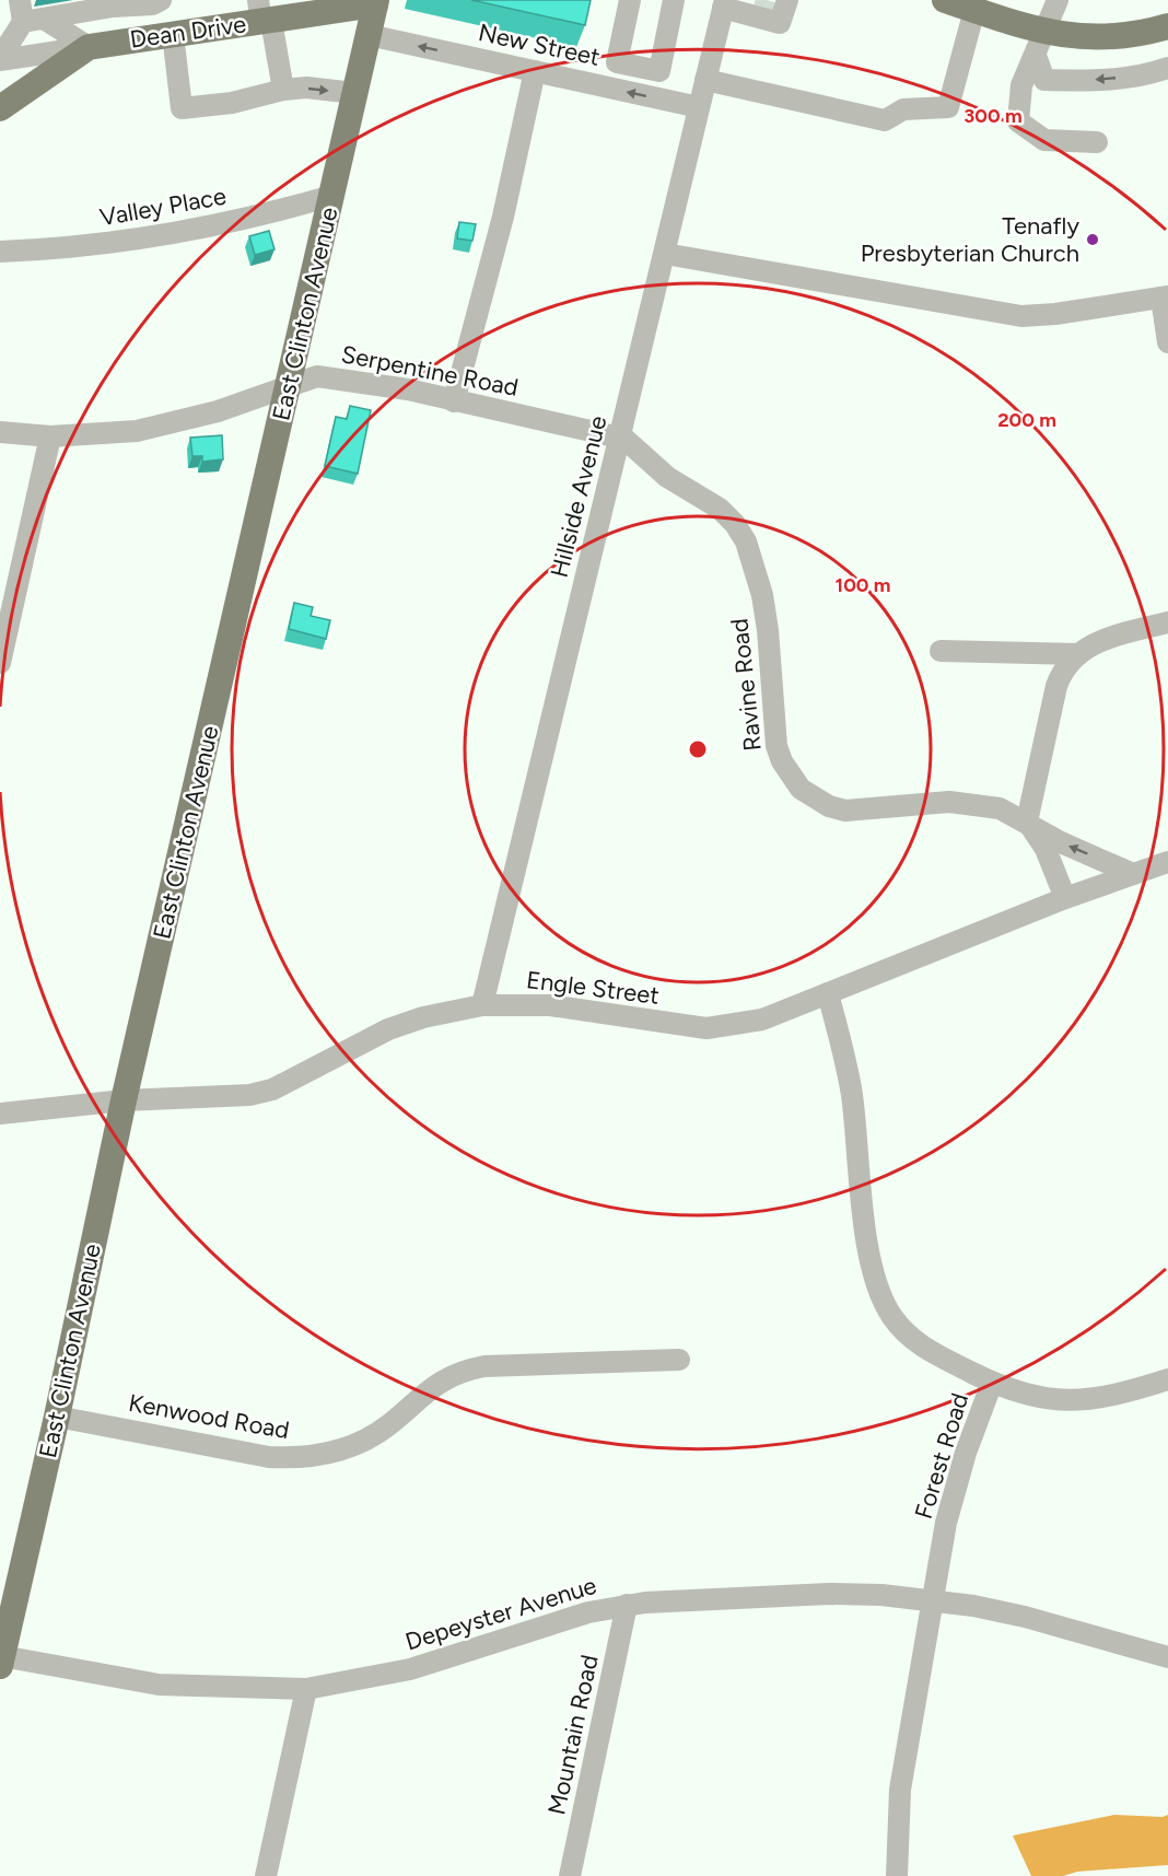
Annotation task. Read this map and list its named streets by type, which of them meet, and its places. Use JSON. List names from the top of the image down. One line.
{"streets":{"main road":["Dean Drive","East Clinton Avenue"],"street":["New Street","Valley Place","Serpentine Road","Hillside Avenue","Ravine Road","Engle Street","Kenwood Road","Forest Road","Depeyster Avenue","Mountain Road"]},"crossings":[["Dean Drive","East Clinton Avenue"],["New Street","East Clinton Avenue"],["New Street","Hillside Avenue"],["Valley Place","East Clinton Avenue"],["East Clinton Avenue","Serpentine Road"],["East Clinton Avenue","Engle Street"],["East Clinton Avenue","Kenwood Road"],["East Clinton Avenue","Depeyster Avenue"],["Serpentine Road","Hillside Avenue"],["Serpentine Road","Ravine Road"],["Hillside Avenue","Ravine Road"],["Hillside Avenue","Engle Street"],["Ravine Road","Engle Street"],["Engle Street","Forest Road"],["Forest Road","Depeyster Avenue"],["Depeyster Avenue","Mountain Road"]],"one_way":["New Street"],"places":["Tenafly Presbyterian Church"],"rings":["300 m","200 m","100 m"]}
